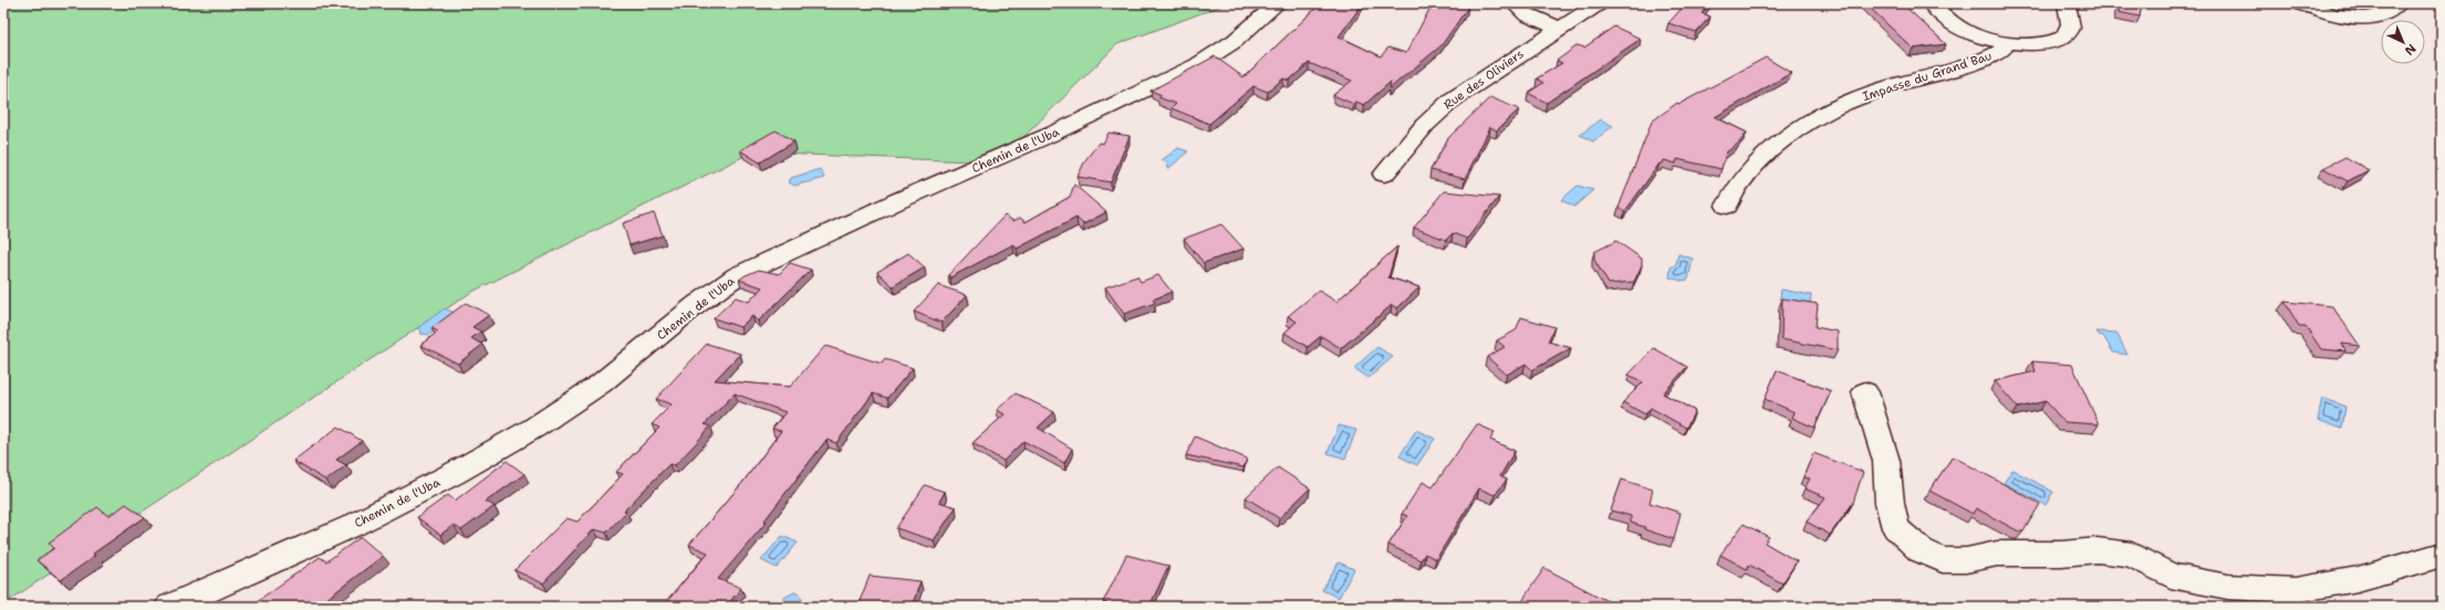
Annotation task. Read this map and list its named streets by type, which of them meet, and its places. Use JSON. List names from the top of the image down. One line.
{"streets":{"street":["Impasse du Grand Bau","Rue des Oliviers","Chemin de l'Uba"]},"north":"bottom right"}
